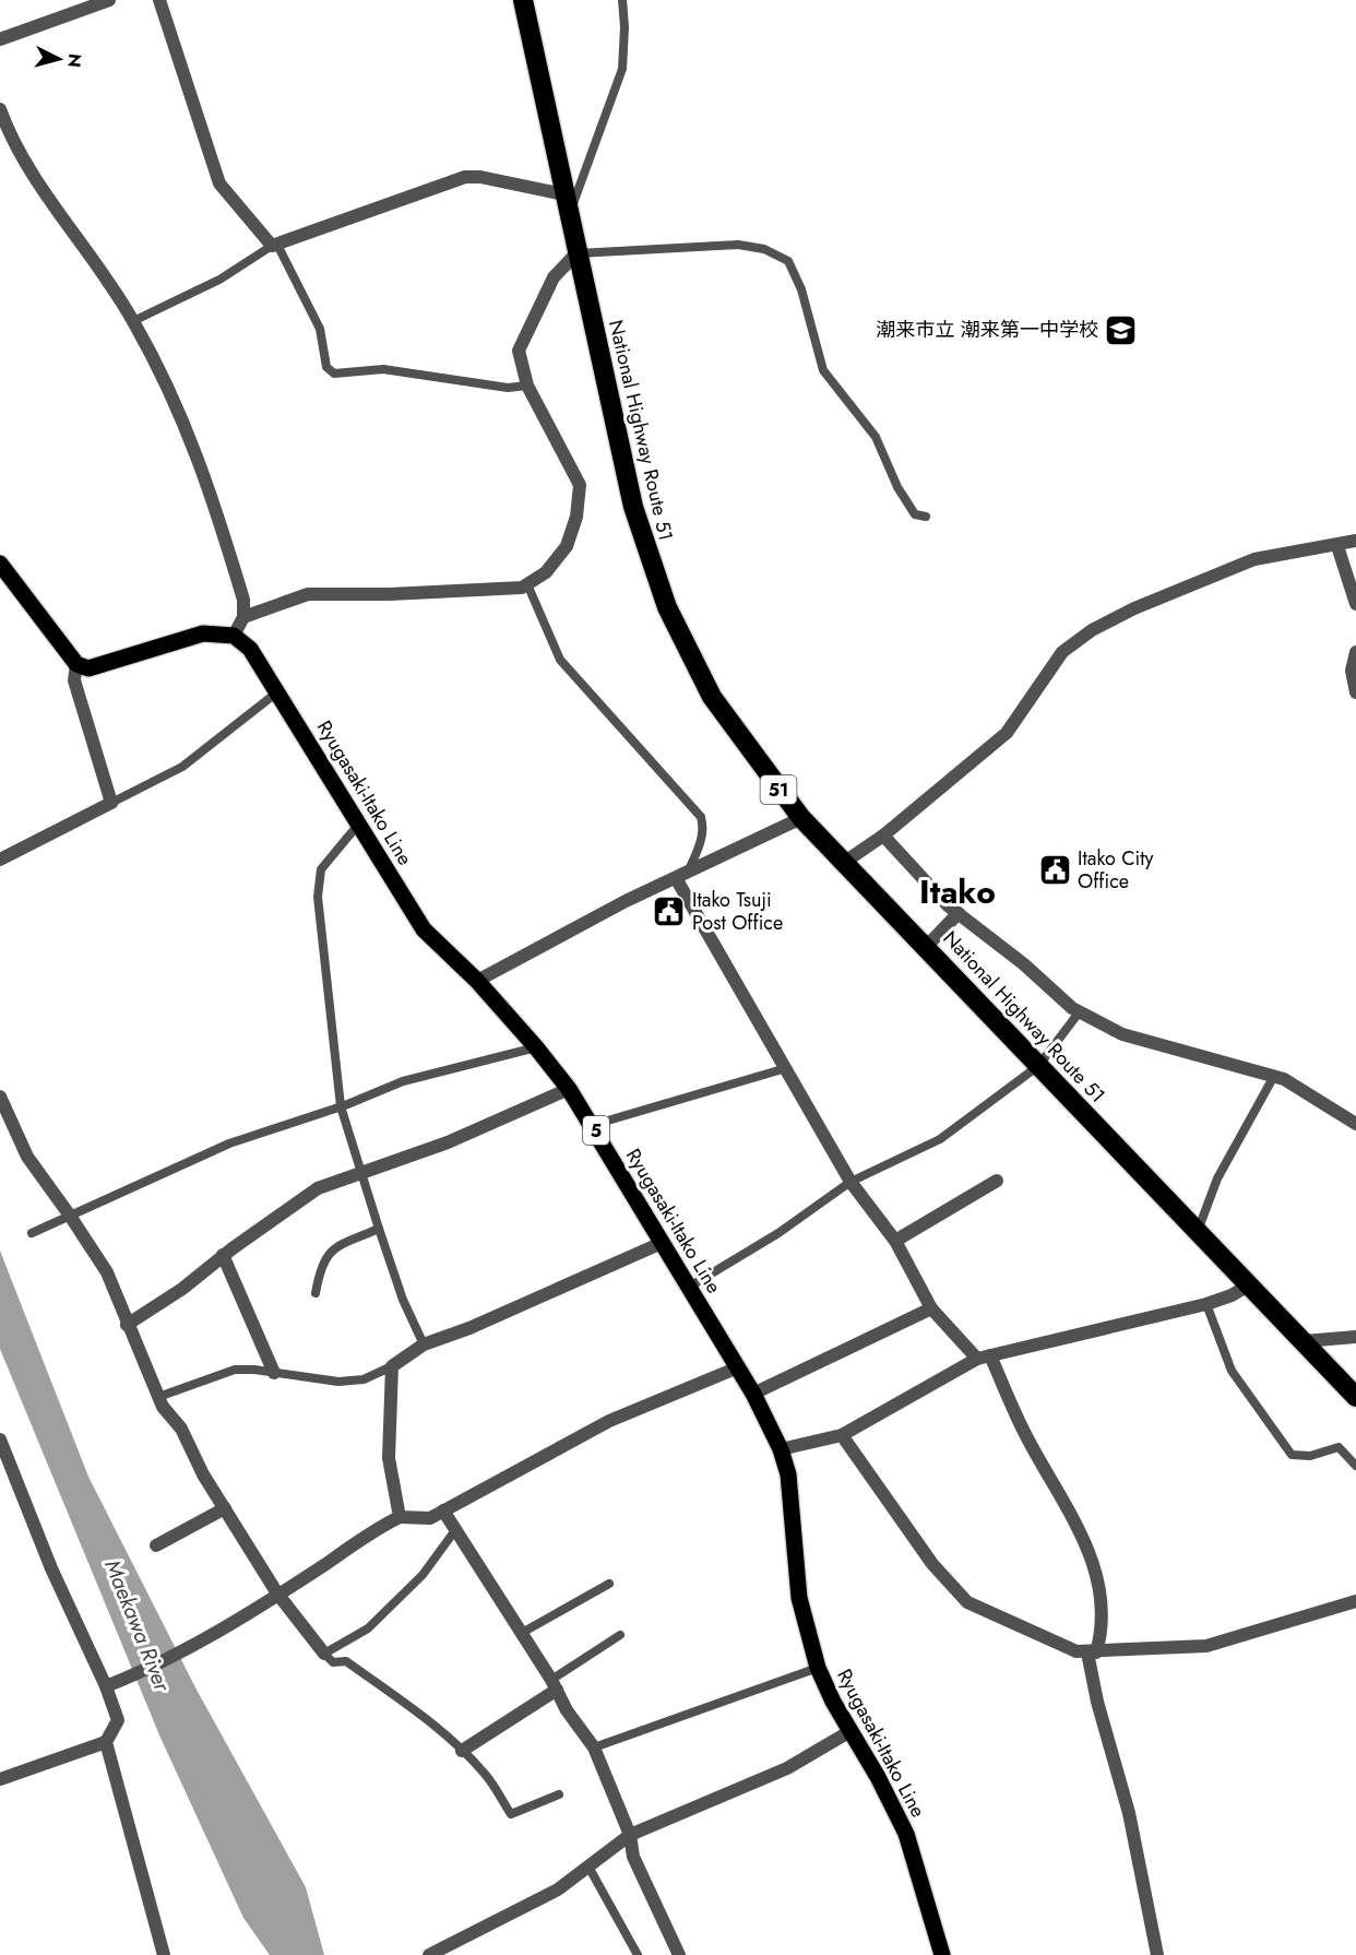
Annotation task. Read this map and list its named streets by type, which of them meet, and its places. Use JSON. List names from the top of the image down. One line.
{"streets":{"highway":["National Highway Route 51","51"],"main road":["Ryugasaki-Itako Line","5"]},"districts":["Itako"],"water":["Maekawa River"],"places":{"school or university":["潮来市立 潮来第一中学校"],"public building":["Itako City Office","Itako Tsuji Post Office"]},"north":"right"}
